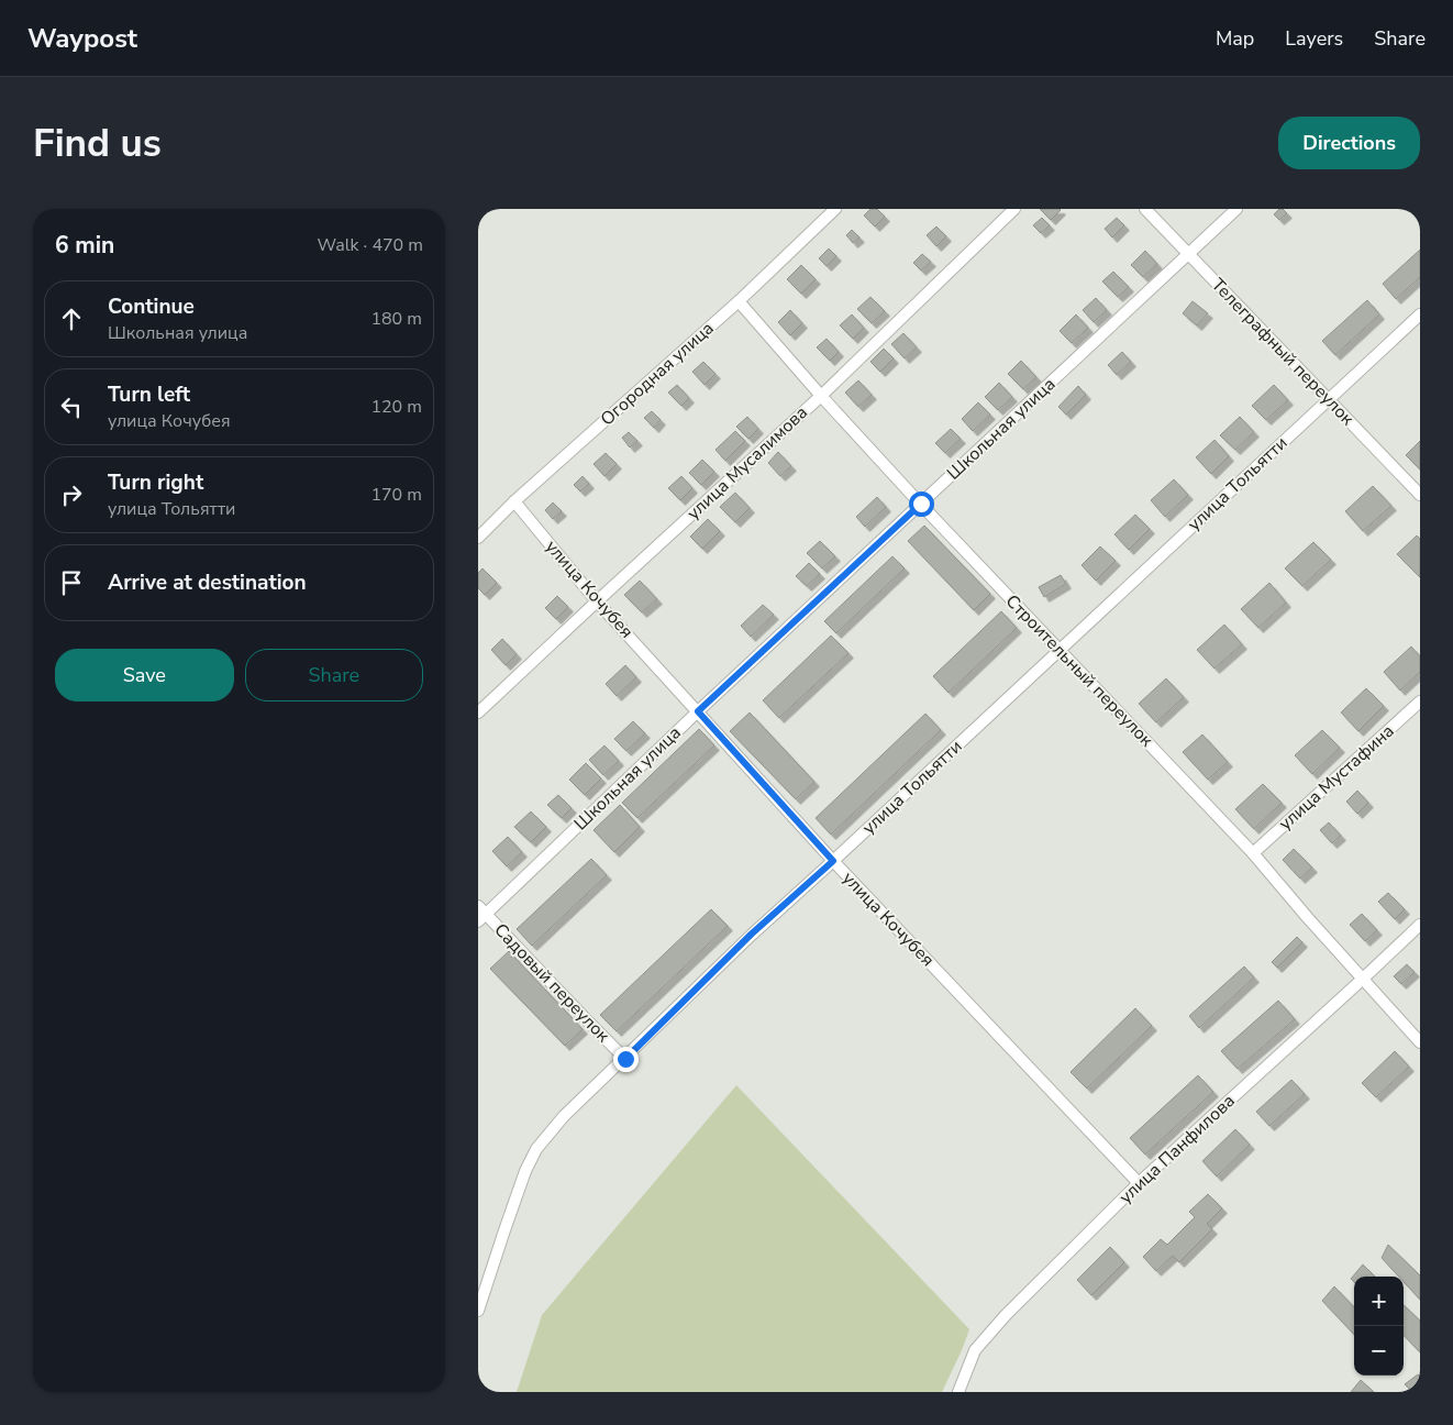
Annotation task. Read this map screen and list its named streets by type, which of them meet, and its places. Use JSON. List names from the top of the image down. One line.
{"streets":{"street":["Телеграфный переулок","Огородная улица","Школьная улица","улица Мусалимова","улица Тольятти","улица Кочубея","Строительный переулок","улица Мустафина","Садовый переулок","улица Панфилова"]},"crossings":[["Телеграфный переулок","Школьная улица"],["Телеграфный переулок","улица Тольятти"],["Огородная улица","улица Кочубея"],["Огородная улица","Строительный переулок"],["Школьная улица","улица Кочубея"],["Школьная улица","Строительный переулок"],["Школьная улица","Садовый переулок"],["улица Мусалимова","улица Кочубея"],["улица Мусалимова","Строительный переулок"],["улица Тольятти","улица Кочубея"],["улица Тольятти","Строительный переулок"],["улица Тольятти","Садовый переулок"],["улица Кочубея","улица Панфилова"],["Строительный переулок","улица Мустафина"],["Строительный переулок","улица Панфилова"]],"page":{"header":"Waypost","nav":["Map","Layers","Share"],"buttons":["Directions",["Save","Share"]],"title":"Find us","heading":["6 min","Walk · 470 m"],"list":[["Continue","Школьная улица","180 m"],["Turn left","улица Кочубея","120 m"],["Turn right","улица Тольятти","170 m"],"Arrive at destination"],"map_buttons":["+","−"]}}
